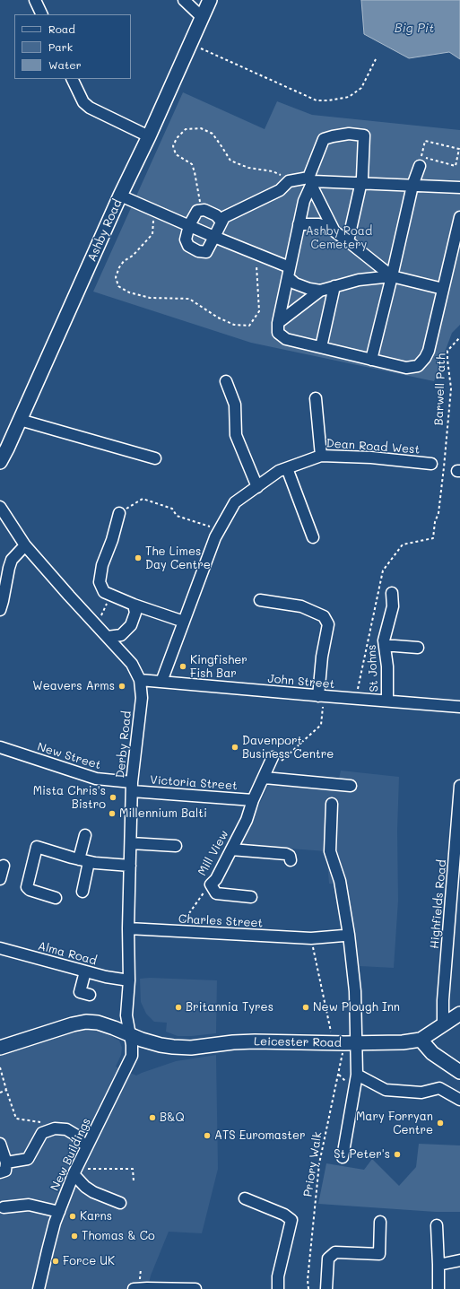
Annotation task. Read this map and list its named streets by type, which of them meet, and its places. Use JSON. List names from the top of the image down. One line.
{"streets":{"main road":["Ashby Road","Leicester Road"],"street":["Dean Road West","St Johns","John Street","Derby Road","New Street","Victoria Street","Mill View","Highfields Road","Charles Street","Alma Road","New Buildings"],"path":["Barwell Path","Priory Walk"]},"crossings":[["Barwell Path","John Street"],["Dean Road West","John Street"],["St Johns","John Street"],["John Street","Derby Road"],["Derby Road","New Street"],["Derby Road","Victoria Street"],["Derby Road","Charles Street"],["Derby Road","Alma Road"],["Derby Road","Leicester Road"],["Derby Road","New Buildings"],["New Street","Victoria Street"],["Victoria Street","Mill View"],["Mill View","Charles Street"],["Highfields Road","Leicester Road"],["Leicester Road","New Buildings"],["Leicester Road","Priory Walk"]],"water":["Big Pit"],"parks":["Ashby Road Cemetery"],"places":["The Limes Day Centre","Kingfisher Fish Bar","Weavers Arms","Davenport Business Centre","Mista Chris's Bistro","Millennium Balti","Britannia Tyres","New Plough Inn","B&Q","Mary Forryan Centre","ATS Euromaster","St Peter's","Karns","Thomas & Co","Force UK"],"legend":["Road","Park","Water"]}
